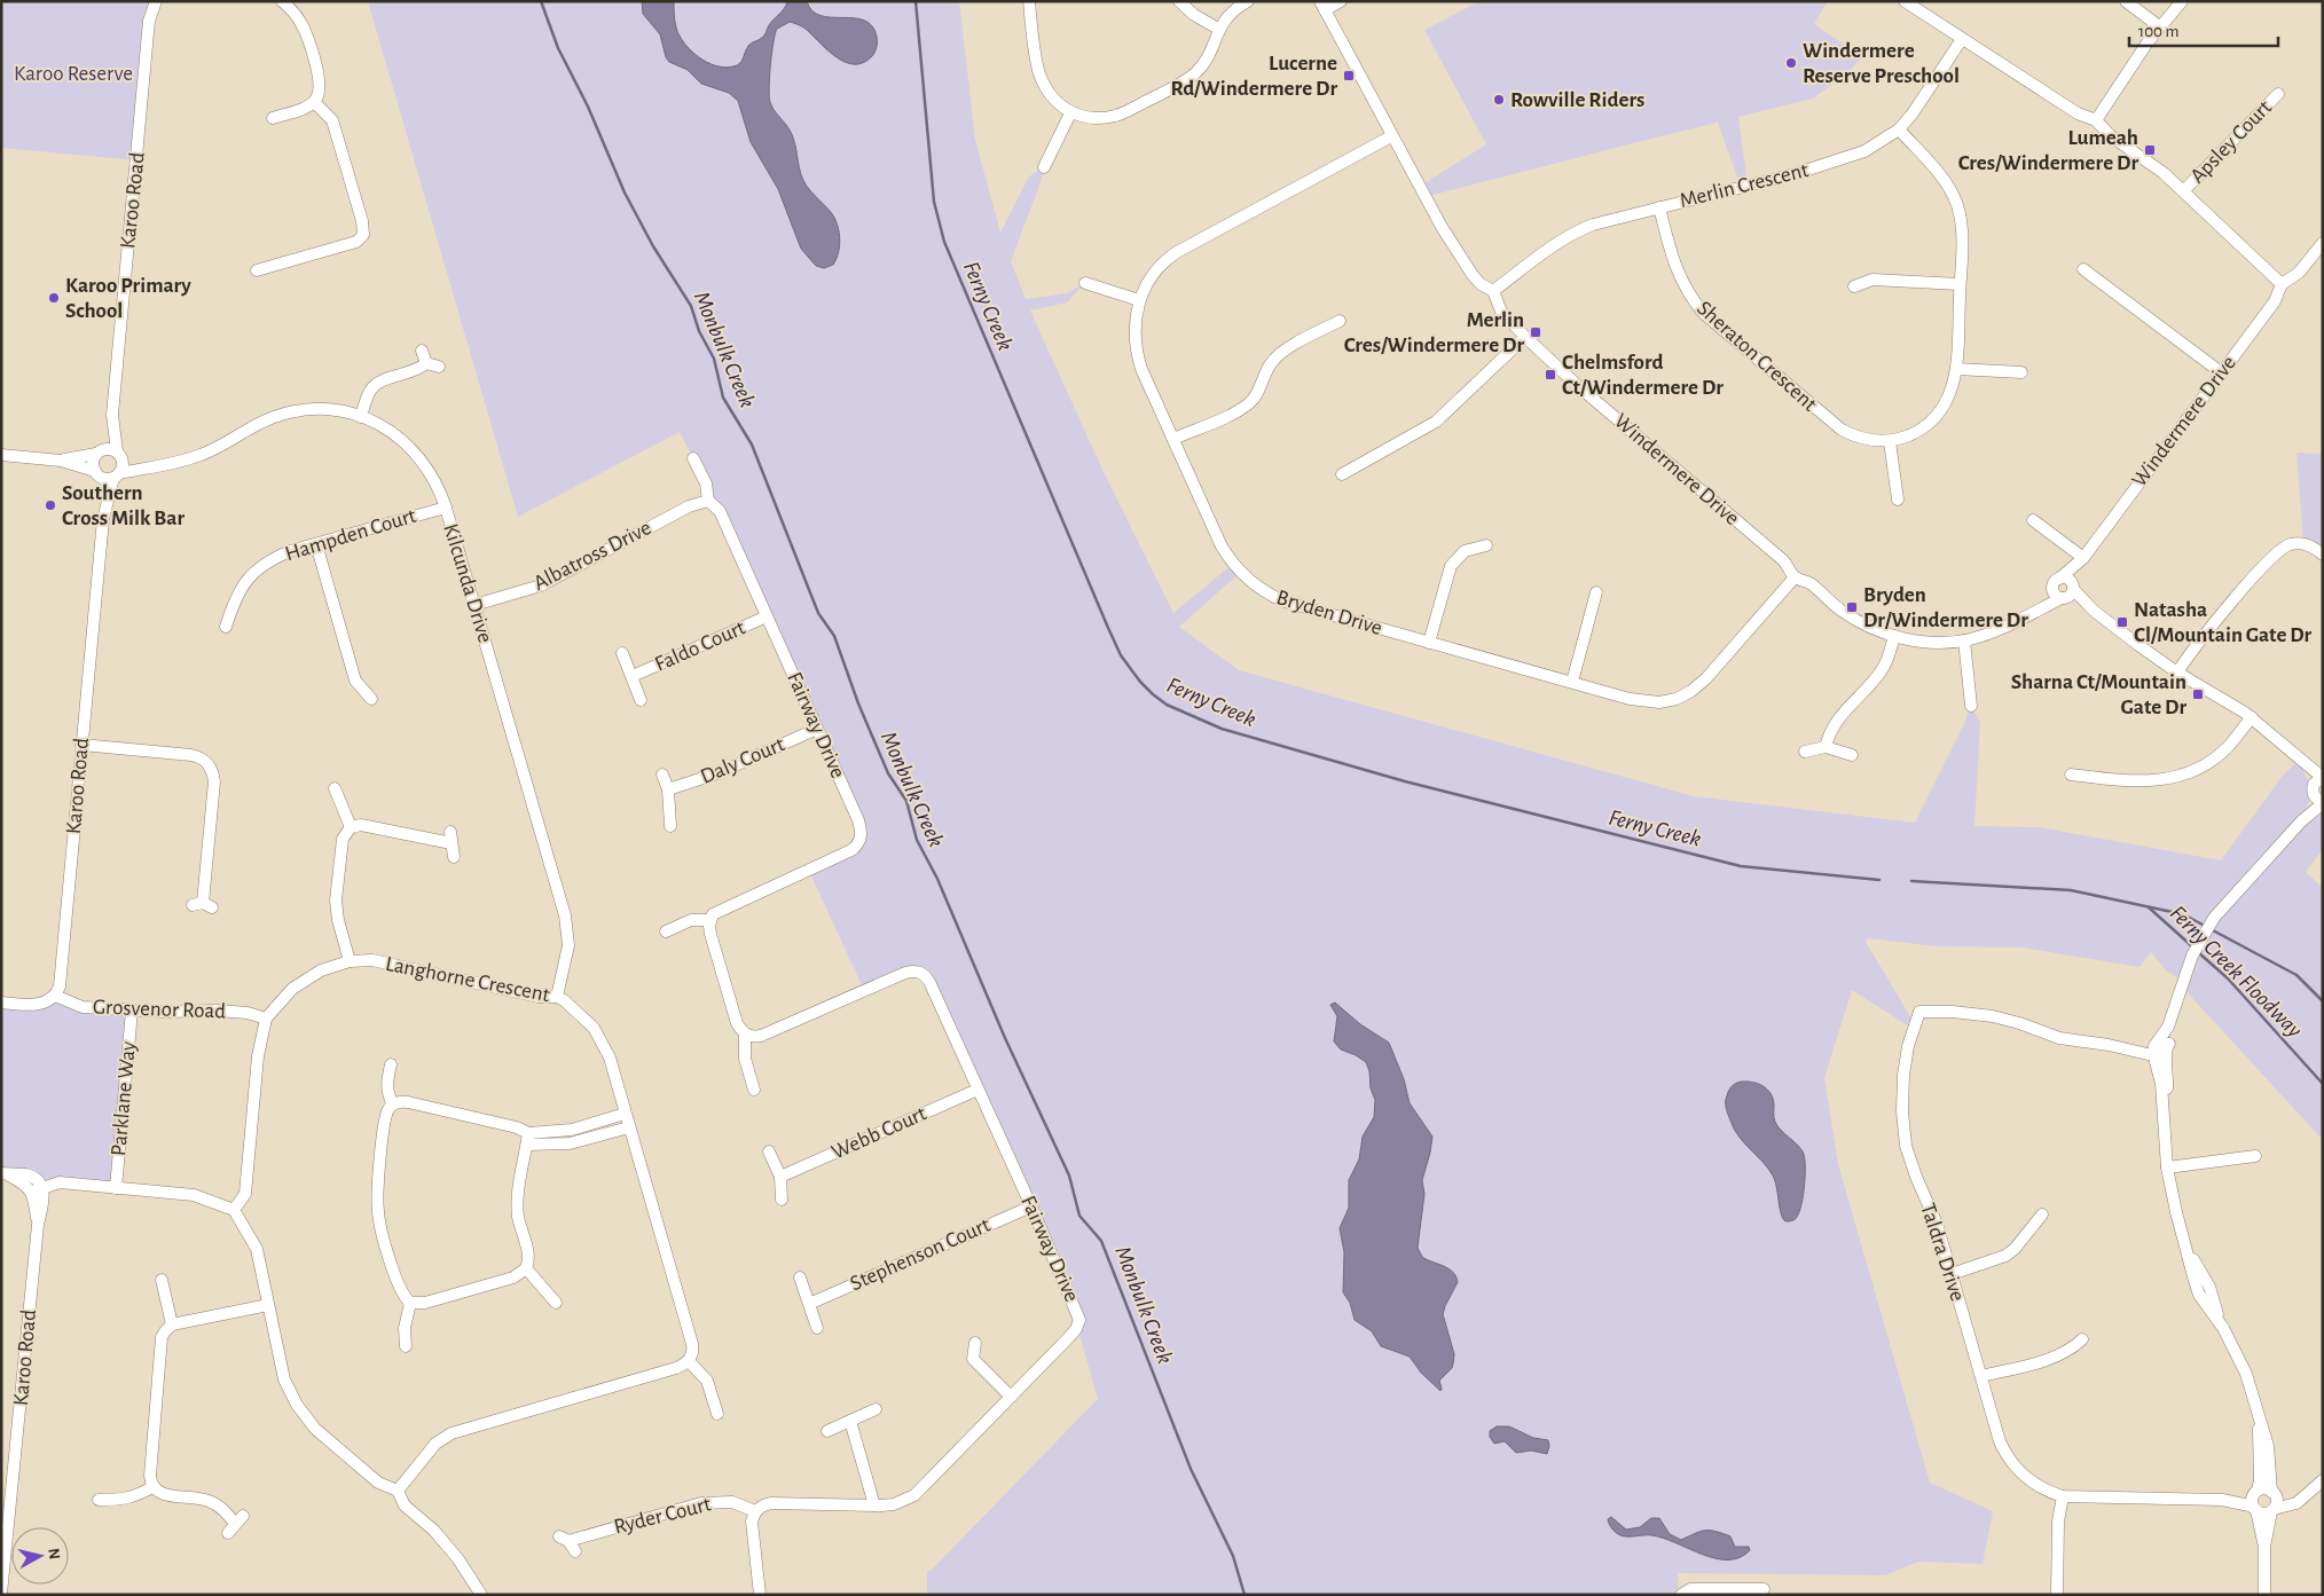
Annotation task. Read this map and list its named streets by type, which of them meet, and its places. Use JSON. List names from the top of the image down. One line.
{"streets":{"street":["Apsley Court","Merlin Crescent","Karoo Road","Sheraton Crescent","Windermere Drive","Hampden Court","Albatross Drive","Kilcunda Drive","Bryden Drive","Faldo Court","Fairway Drive","Daly Court","Langhorne Crescent","Grosvenor Road","Parklane Way","Webb Court","Taldra Drive","Stephenson Court","Ryder Court"]},"crossings":[["Merlin Crescent","Sheraton Crescent"],["Merlin Crescent","Windermere Drive"],["Karoo Road","Kilcunda Drive"],["Karoo Road","Grosvenor Road"],["Windermere Drive","Bryden Drive"],["Hampden Court","Kilcunda Drive"],["Albatross Drive","Kilcunda Drive"],["Albatross Drive","Fairway Drive"],["Kilcunda Drive","Langhorne Crescent"],["Faldo Court","Fairway Drive"],["Fairway Drive","Daly Court"],["Fairway Drive","Webb Court"],["Fairway Drive","Stephenson Court"],["Fairway Drive","Ryder Court"],["Langhorne Crescent","Grosvenor Road"],["Grosvenor Road","Parklane Way"]],"water":["Ferny Creek","Monbulk Creek","Ferny Creek Floodway"],"parks":["Karoo Reserve"],"places":{"other":["Windermere Reserve Preschool","Rowville Riders","Karoo Primary School","Southern Cross Milk Bar"],"transit":["Lucerne Rd/Windermere Dr","Lumeah Cres/Windermere Dr","Merlin Cres/Windermere Dr","Chelmsford Ct/Windermere Dr","Bryden Dr/Windermere Dr","Natasha Cl/Mountain Gate Dr","Sharna Ct/Mountain Gate Dr"]},"scale_bar":"100 m","north":"right"}
